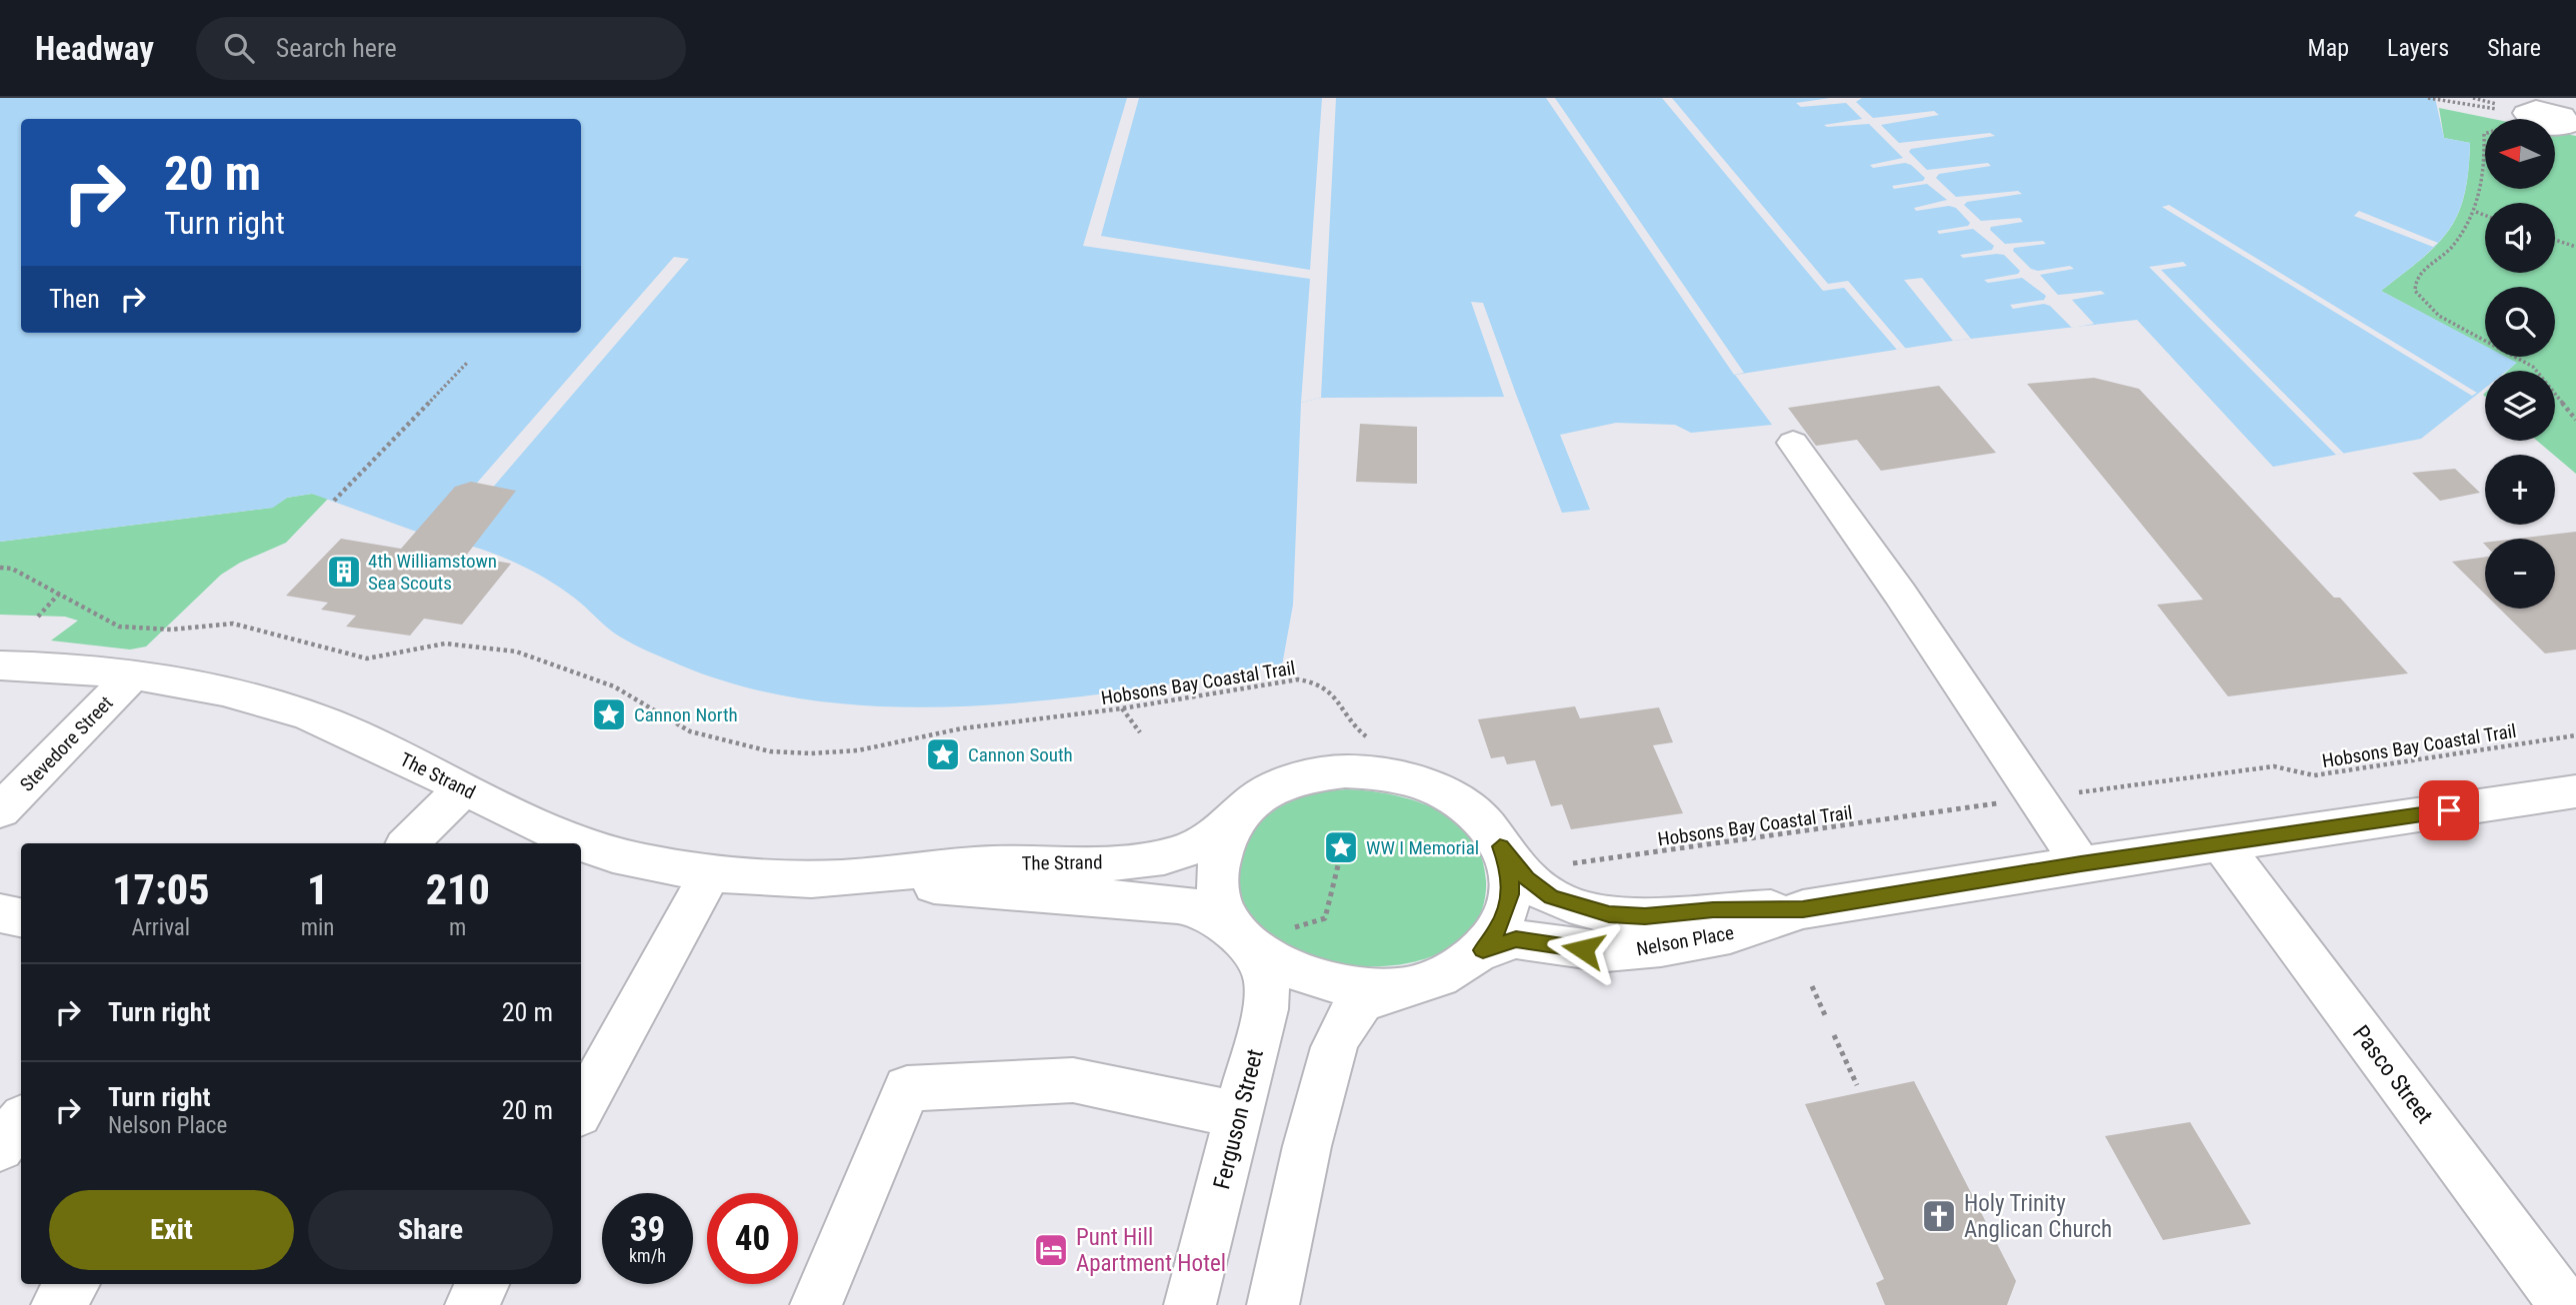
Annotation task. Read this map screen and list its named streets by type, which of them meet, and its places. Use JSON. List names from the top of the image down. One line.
{"streets":{"street":["Stevedore Street","The Strand","Nelson Place","Pasco Street","Ferguson Street"],"path":["Hobsons Bay Coastal Trail"]},"crossings":[["Stevedore Street","The Strand"],["The Strand","Nelson Place"],["The Strand","Ferguson Street"],["Nelson Place","Pasco Street"]],"places":{"building":["4th Williamstown Sea Scouts"],"place":["Cannon North","Cannon South","WW I Memorial"],"church":["Holy Trinity Anglican Church"],"hotel":["Punt Hill Apartment Hotel"]},"north":"left","page":{"header":"Headway","search":"Search here","nav":["Map","Layers","Share"],"map_buttons":["+","−"],"turn":["20 m","Turn right"],"then":"Then","eta":["17:05","Arrival","1","min","210","m"],"list":[{"name":"Turn right","value":"20 m"},{"name":"Turn right","note":"Nelson Place","value":"20 m"}],"buttons":["Exit","Share"],"speed":"39 km/h","limit":"40"}}
